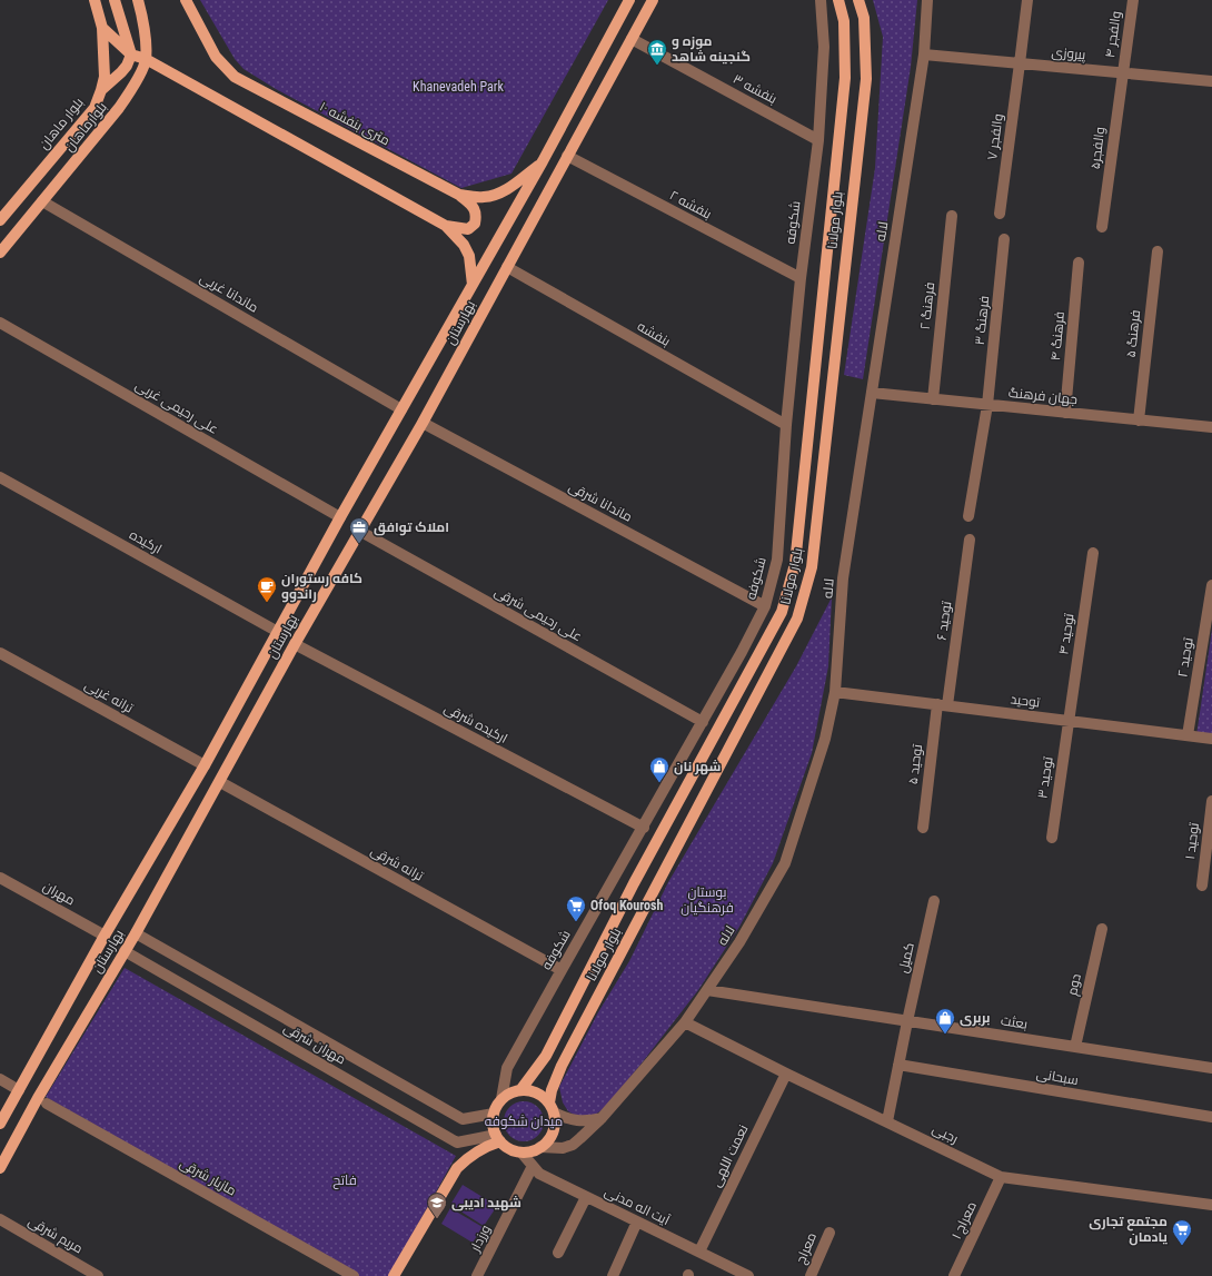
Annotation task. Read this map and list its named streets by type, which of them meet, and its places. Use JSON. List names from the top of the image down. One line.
{"streets":{"main road":["بلوار ماهان","۱۰ متری بنفشه","بلوارماهان","بلوار مولانا","بهارستان"],"street":["والفجر ۴","پیروزی","بنفشه ۳","والفجر ۷","والفجر۵","بنفشه ۲","شکوفه","لاله","ماندانا غربی","فرهنگ ۲","فرهنگ ۳","بنفشه","فرهنگ ۵","فرهنگ ۴","جهان فرهنگ","علی رحیمی غربی","ماندانا شرقی","ارکیده","علی رحیمی شرقی","توحید ۶","توحید ۴","توحید ۲","ترانه غربی","توحید","ارکیده شرقی","توحید ۵","توحید ۳","توحید ۱","ترانه شرقی","مهران","کمیل","دوم","بعثت","مهران شرقی","سبحانی","رجبی","نعمت اللهی","مازیار شرقی","آیت اله مدنی","معراج ۱","مریم شرقی","ورزدار","معراج"]},"crossings":[["والفجر ۴","پیروزی"],["والفجر ۴","والفجر۵"],["پیروزی","والفجر ۷"],["پیروزی","والفجر۵"],["پیروزی","لاله"],["بنفشه ۳","شکوفه"],["بنفشه ۳","بهارستان"],["۱۰ متری بنفشه","بهارستان"],["بلوارماهان","ماندانا غربی"],["بنفشه ۲","شکوفه"],["بنفشه ۲","بهارستان"],["بلوار مولانا","شکوفه"],["بلوار مولانا","لاله"],["بلوار مولانا","مهران شرقی"],["بلوار مولانا","آیت اله مدنی"],["شکوفه","لاله"],["شکوفه","بنفشه"],["شکوفه","ماندانا شرقی"],["شکوفه","علی رحیمی شرقی"],["شکوفه","ارکیده شرقی"],["شکوفه","ترانه شرقی"],["شکوفه","مهران شرقی"],["شکوفه","آیت اله مدنی"],["لاله","جهان فرهنگ"],["لاله","توحید"],["لاله","بعثت"],["لاله","مهران شرقی"],["لاله","رجبی"],["لاله","آیت اله مدنی"],["ماندانا غربی","بهارستان"],["فرهنگ ۲","جهان فرهنگ"],["فرهنگ ۳","جهان فرهنگ"],["بهارستان","بنفشه"],["بهارستان","علی رحیمی غربی"],["بهارستان","ماندانا شرقی"],["بهارستان","ارکیده"],["بهارستان","علی رحیمی شرقی"],["بهارستان","ترانه غربی"],["بهارستان","ارکیده شرقی"],["بهارستان","ترانه شرقی"],["بهارستان","مهران"],["بهارستان","مهران شرقی"],["فرهنگ ۵","جهان فرهنگ"],["فرهنگ ۴","جهان فرهنگ"],["توحید ۶","توحید"],["توحید ۶","توحید ۵"],["توحید ۴","توحید"],["توحید ۴","توحید ۳"],["توحید ۲","توحید"],["توحید","توحید ۵"],["توحید","توحید ۳"],["کمیل","بعثت"],["کمیل","سبحانی"],["کمیل","رجبی"],["دوم","بعثت"],["مهران شرقی","آیت اله مدنی"],["رجبی","نعمت اللهی"],["رجبی","معراج ۱"],["نعمت اللهی","آیت اله مدنی"],["آیت اله مدنی","ورزدار"]],"parks":["Khanevadeh Park","بوستان فرهنگیان","میدان شکوفه","فاتح"],"places":{"museum":["موزه و گنجینه شاهد"],"office":["املاک توافق"],"cafe":["کافه رستوران راندوو"],"shop":["شهر نان","بربری"],"supermarket":["Ofoq Kourosh","مجتمع تجاری یادمان"],"school or university":["شهید ادیبی"]}}
